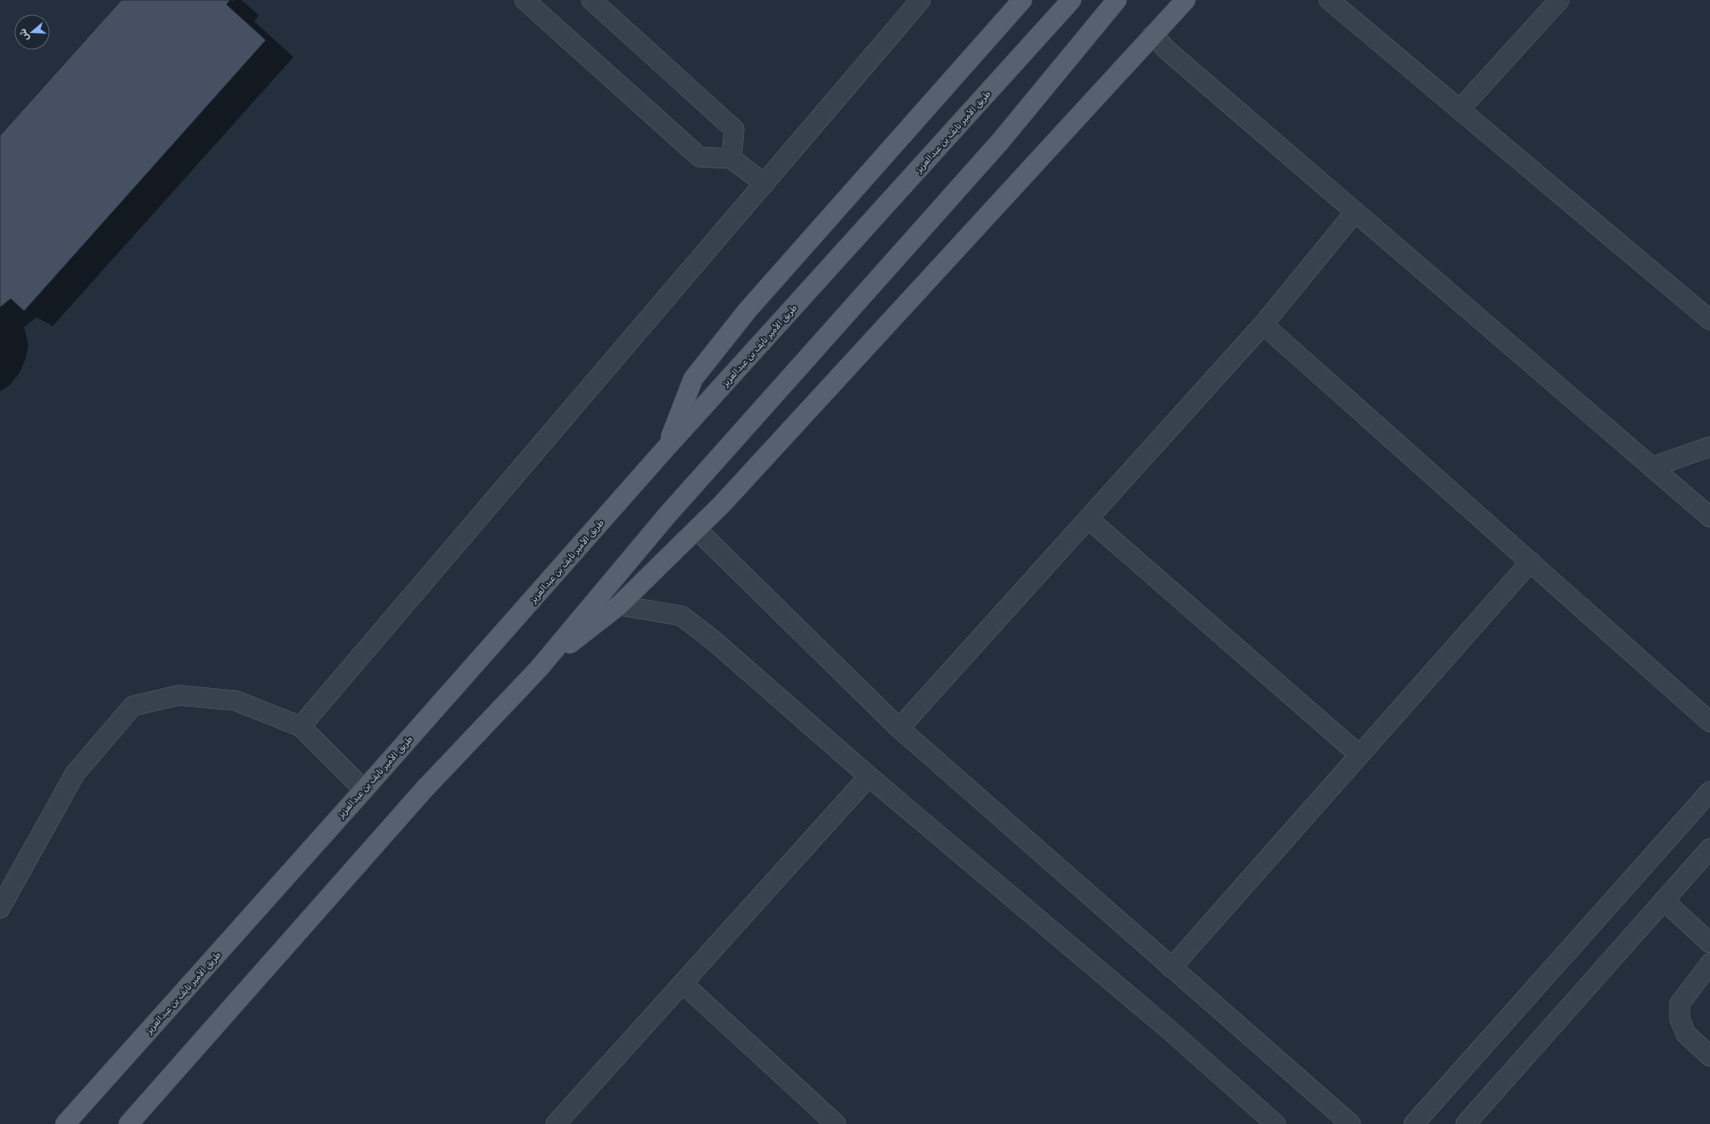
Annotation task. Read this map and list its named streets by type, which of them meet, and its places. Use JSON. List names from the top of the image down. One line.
{"streets":{"main road":["طريق الأمير نايف بن عبدالعزيز"]},"north":"left"}
